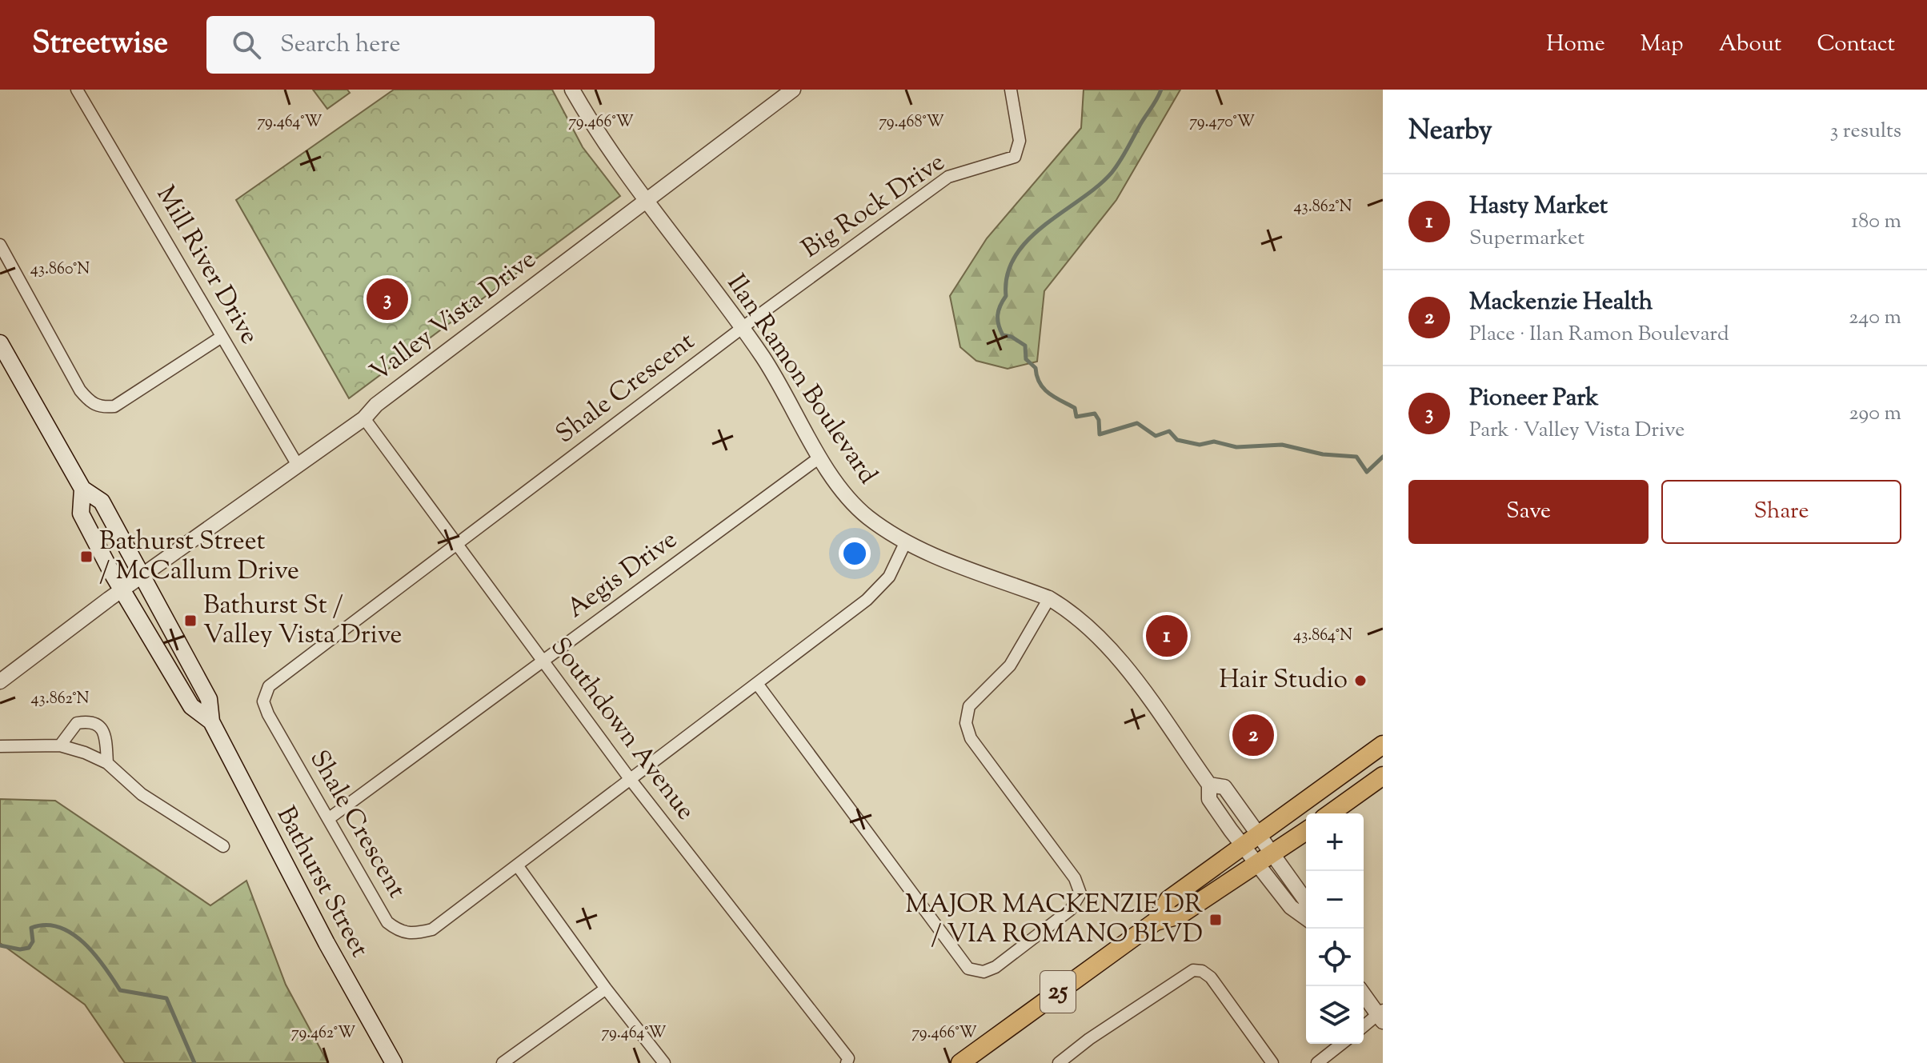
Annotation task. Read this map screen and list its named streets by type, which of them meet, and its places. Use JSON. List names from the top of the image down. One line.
{"streets":{"main road":["Bathurst Street","25"],"street":["Big Rock Drive","Mill River Drive","Valley Vista Drive","Ilan Ramon Boulevard","Shale Crescent","Aegis Drive","Southdown Avenue"]},"crossings":[["Big Rock Drive","Ilan Ramon Boulevard"],["Big Rock Drive","Shale Crescent"],["Mill River Drive","Valley Vista Drive"],["Valley Vista Drive","Ilan Ramon Boulevard"],["Valley Vista Drive","Southdown Avenue"],["Valley Vista Drive","Bathurst Street"],["Ilan Ramon Boulevard","Shale Crescent"],["Ilan Ramon Boulevard","Aegis Drive"],["Ilan Ramon Boulevard","25"],["Shale Crescent","Aegis Drive"],["Shale Crescent","Southdown Avenue"],["Aegis Drive","Southdown Avenue"]],"places":{"transit":["Bathurst Street / McCallum Drive","Bathurst St / Valley Vista Drive","MAJOR MACKENZIE DR / VIA ROMANO BLVD"],"other":["Hair Studio"]},"page":{"header":"Streetwise","search":"Search here","nav":["Home","Map","About","Contact"],"heading":["Nearby","3 results"],"list":[{"mark":"1","name":"Hasty Market","note":"Supermarket","value":"180 m"},{"mark":"2","name":"Mackenzie Health","note":"Place · Ilan Ramon Boulevard","value":"240 m"},{"mark":"3","name":"Pioneer Park","note":"Park · Valley Vista Drive","value":"290 m"}],"pins":["3","1","2"],"buttons":["Save","Share"],"map_buttons":["+","−"]},"coordinates":["79.464°W","79.470°W","79.466°W","79.468°W","43.862°N","43.860°N","43.864°N","79.462°W"]}
